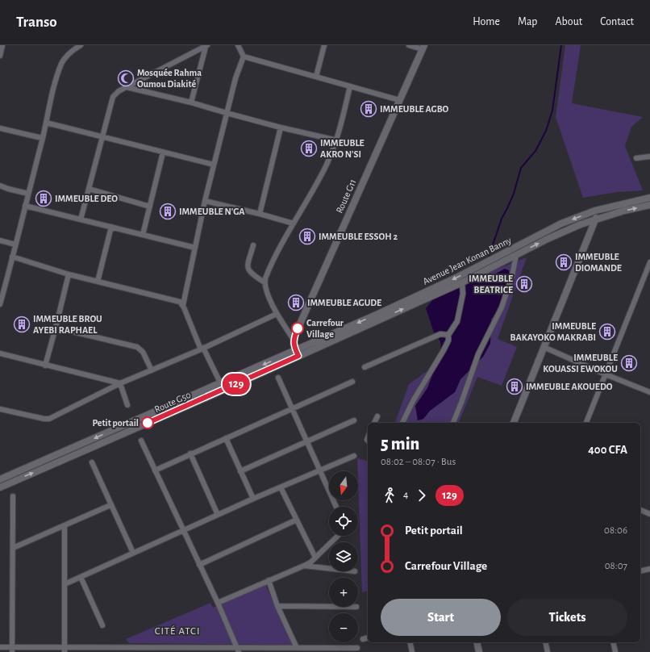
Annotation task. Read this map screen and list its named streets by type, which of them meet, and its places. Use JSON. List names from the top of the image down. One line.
{"streets":{"street":["Route G11","Avenue Jean Konan Banny","Route G50"]},"crossings":[["Avenue Jean Konan Banny","Route G50"]],"districts":["CITÉ ATCI"],"places":{"mosque":["Mosquée Rahma Oumou Diakité"],"building":["IMMEUBLE AGBO","IMMEUBLE AKRO N'SI","IMMEUBLE DEO","IMMEUBLE N'GA","IMMEUBLE ESSOH 2","IMMEUBLE DIOMANDE","IMMEUBLE BEATRICE","IMMEUBLE AGUDE","IMMEUBLE BROU AYEBI RAPHAEL","IMMEUBLE BAKAYOKO MAKRABI","IMMEUBLE KOUASSI EWOKOU","IMMEUBLE AKOUEDO"],"other":["Carrefour Village","Petit portail"]},"lines":["bus line 129"],"north":"bottom","page":{"header":"Transo","nav":["Home","Map","About","Contact"],"on_map":"129","heading":["5 min","08:02 – 08:07 · Bus","400 CFA"],"map_buttons":["+","−"],"legs":["4","129"],"list":[{"name":"Petit portail","value":"08:06"},{"name":"Carrefour Village","value":"08:07"}],"buttons":["Start","Tickets"]}}
